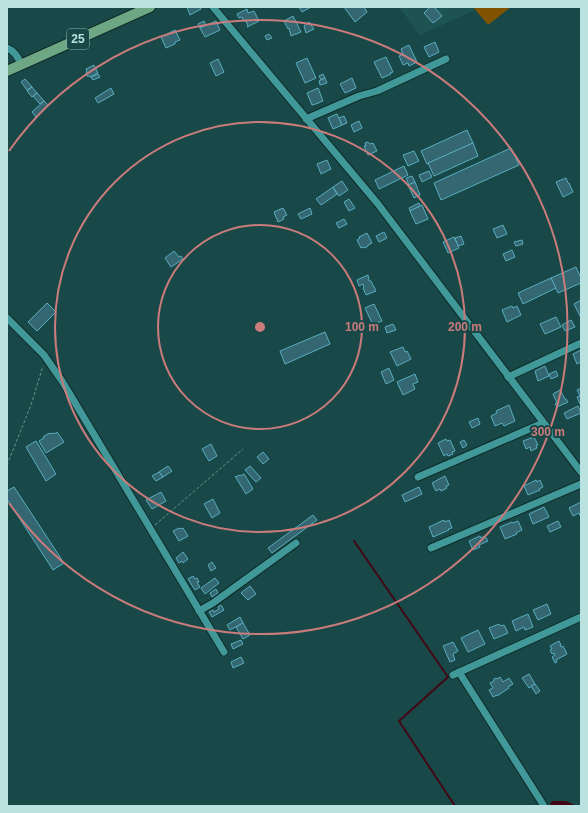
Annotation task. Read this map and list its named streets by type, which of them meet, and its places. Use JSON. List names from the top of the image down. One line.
{"streets":{"main road":["25"]},"rings":["100 m","200 m","300 m"]}
